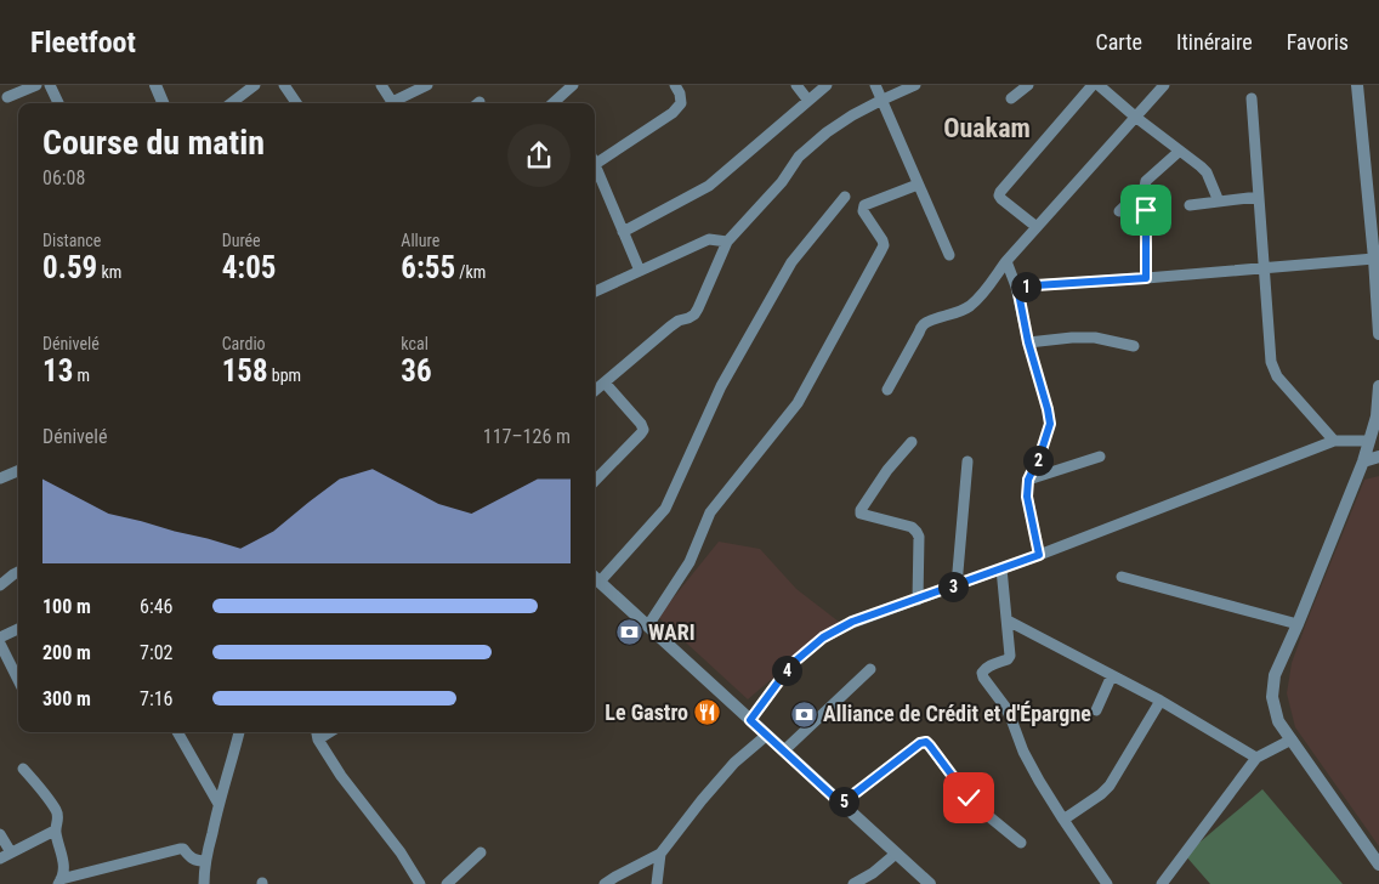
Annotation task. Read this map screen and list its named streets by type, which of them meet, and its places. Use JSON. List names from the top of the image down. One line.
{"districts":["Ouakam"],"places":{"bank":["WARI","Alliance de Crédit et d'Épargne"],"restaurant":["Le Gastro"]},"page":{"header":"Fleetfoot","nav":["Carte","Itinéraire","Favoris"],"heading":["Course du matin","06:08"],"stats":[["Distance","0.59 km"],["Durée","4:05"],["Allure","6:55 /km"],["Dénivelé","13 m"],["Cardio","158 bpm"],["kcal","36"]],"pins":["1","2","3","4","5"],"chart":["Dénivelé","117–126 m"],"list":[{"name":"100 m","note":"6:46"},{"name":"200 m","note":"7:02"},{"name":"300 m","note":"7:16"}]}}
